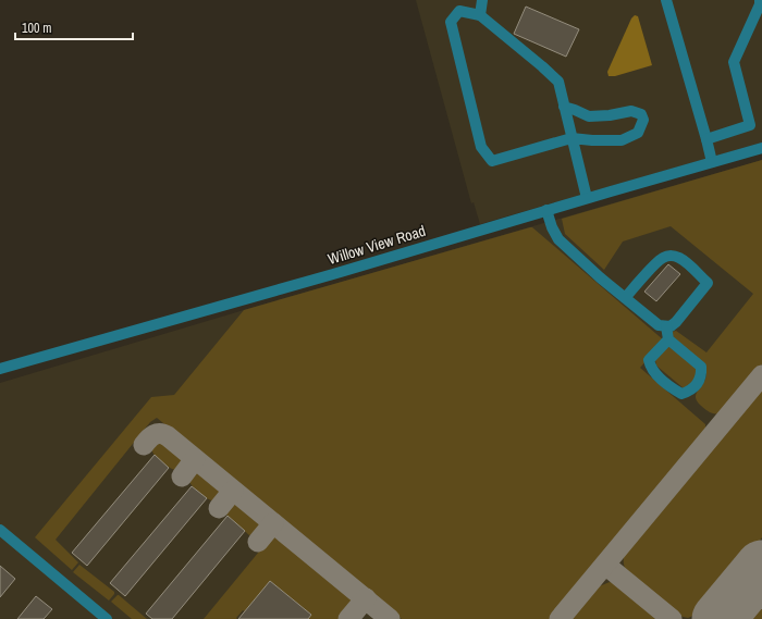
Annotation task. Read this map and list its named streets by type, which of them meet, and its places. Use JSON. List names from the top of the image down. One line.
{"streets":{"street":["Willow View Road"]},"scale_bar":"100 m"}
